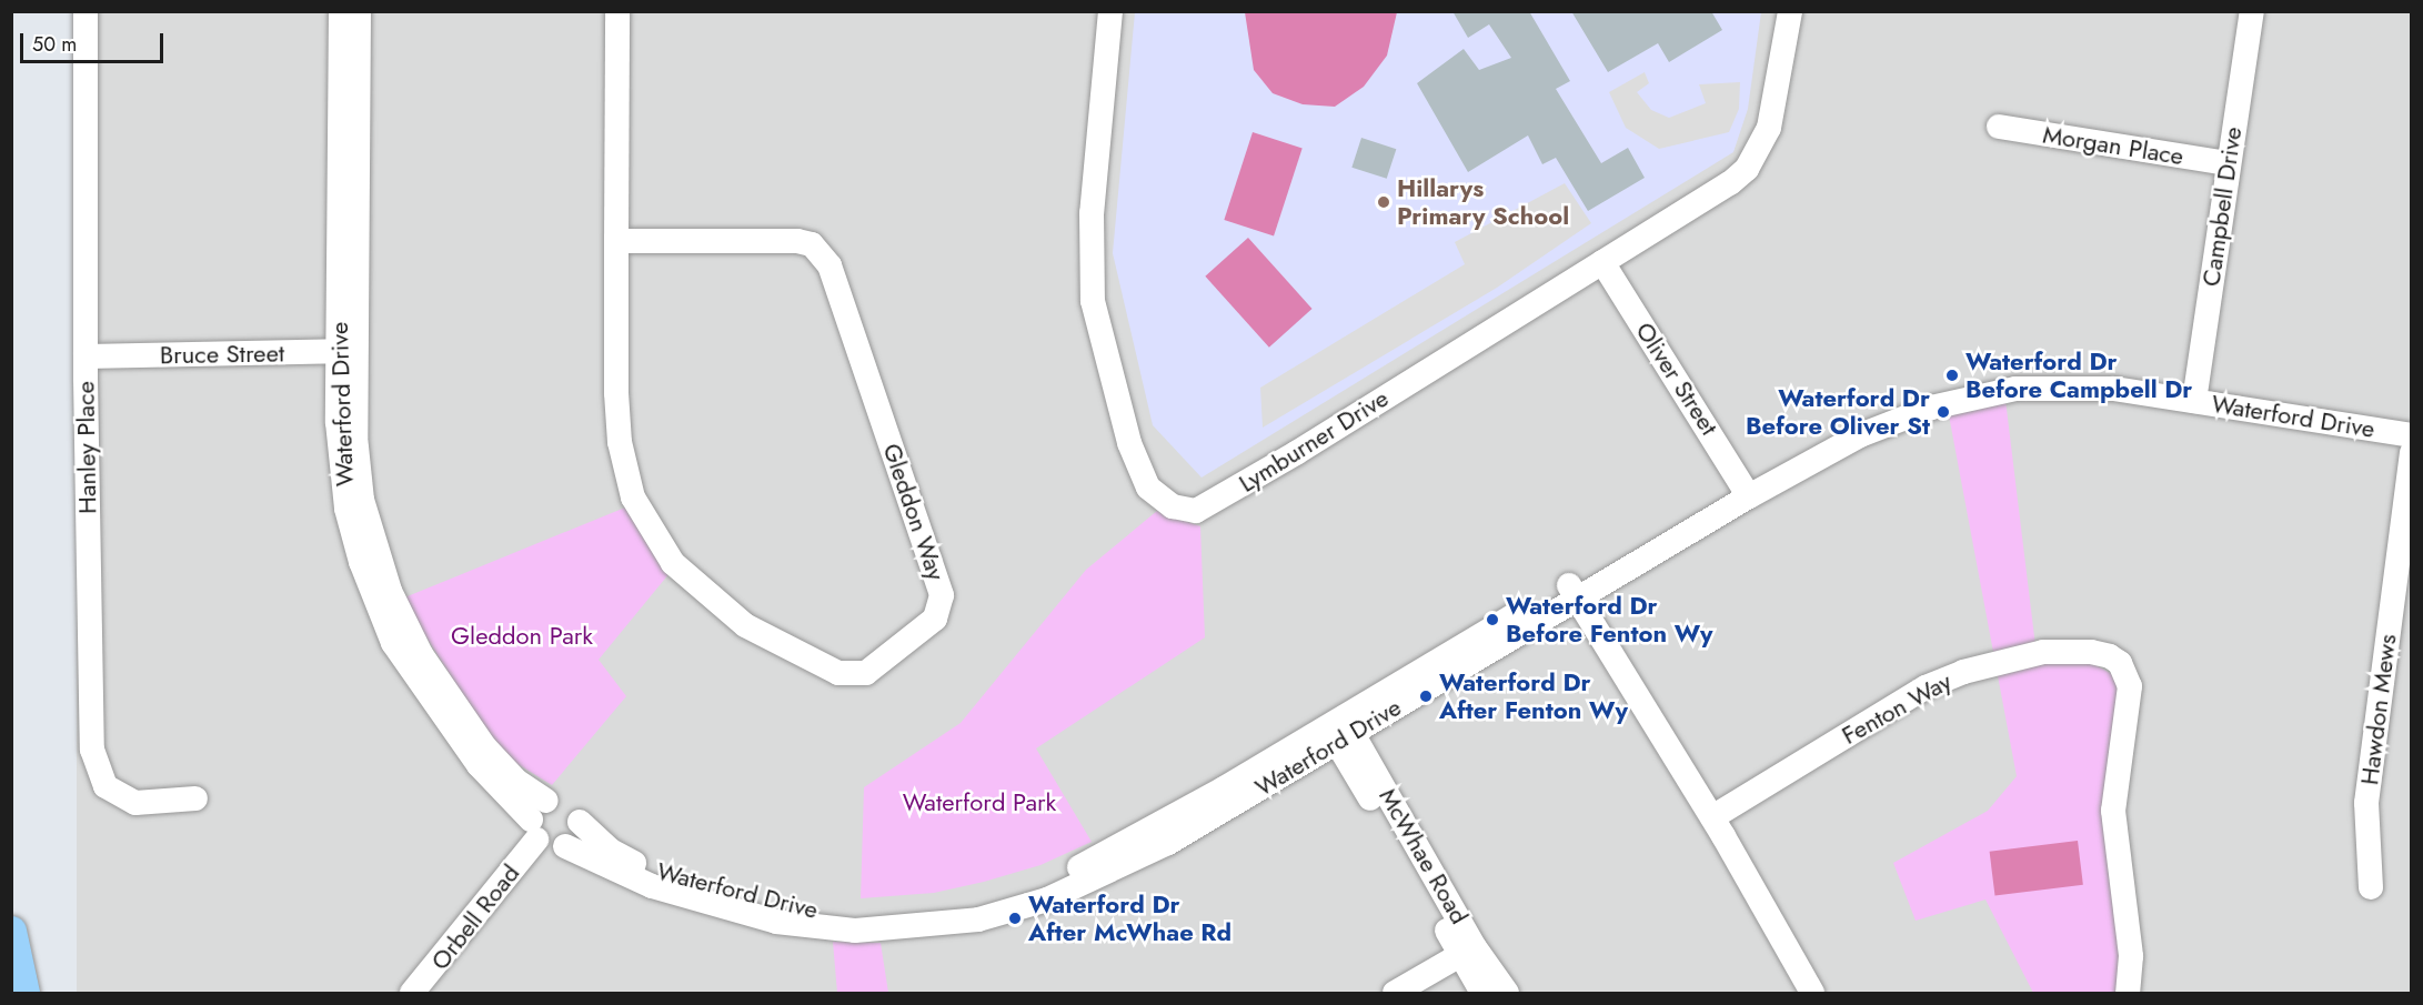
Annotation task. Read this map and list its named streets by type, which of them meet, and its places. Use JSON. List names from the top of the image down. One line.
{"streets":{"street":["Morgan Place","Campbell Drive","Bruce Street","Oliver Street","Waterford Drive","Lymburner Drive","Hanley Place","Gleddon Way","Fenton Way","Hawdon Mews","McWhae Road","Orbell Road"]},"crossings":[["Morgan Place","Campbell Drive"],["Campbell Drive","Waterford Drive"],["Bruce Street","Waterford Drive"],["Bruce Street","Hanley Place"],["Oliver Street","Waterford Drive"],["Oliver Street","Lymburner Drive"],["Waterford Drive","McWhae Road"],["Waterford Drive","Orbell Road"]],"parks":["Gleddon Park","Waterford Park"],"places":["Hillarys Primary School","Waterford Dr Before Campbell Dr","Waterford Dr Before Oliver St","Waterford Dr Before Fenton Wy","Waterford Dr After Fenton Wy","Waterford Dr After McWhae Rd"],"scale_bar":"50 m"}
